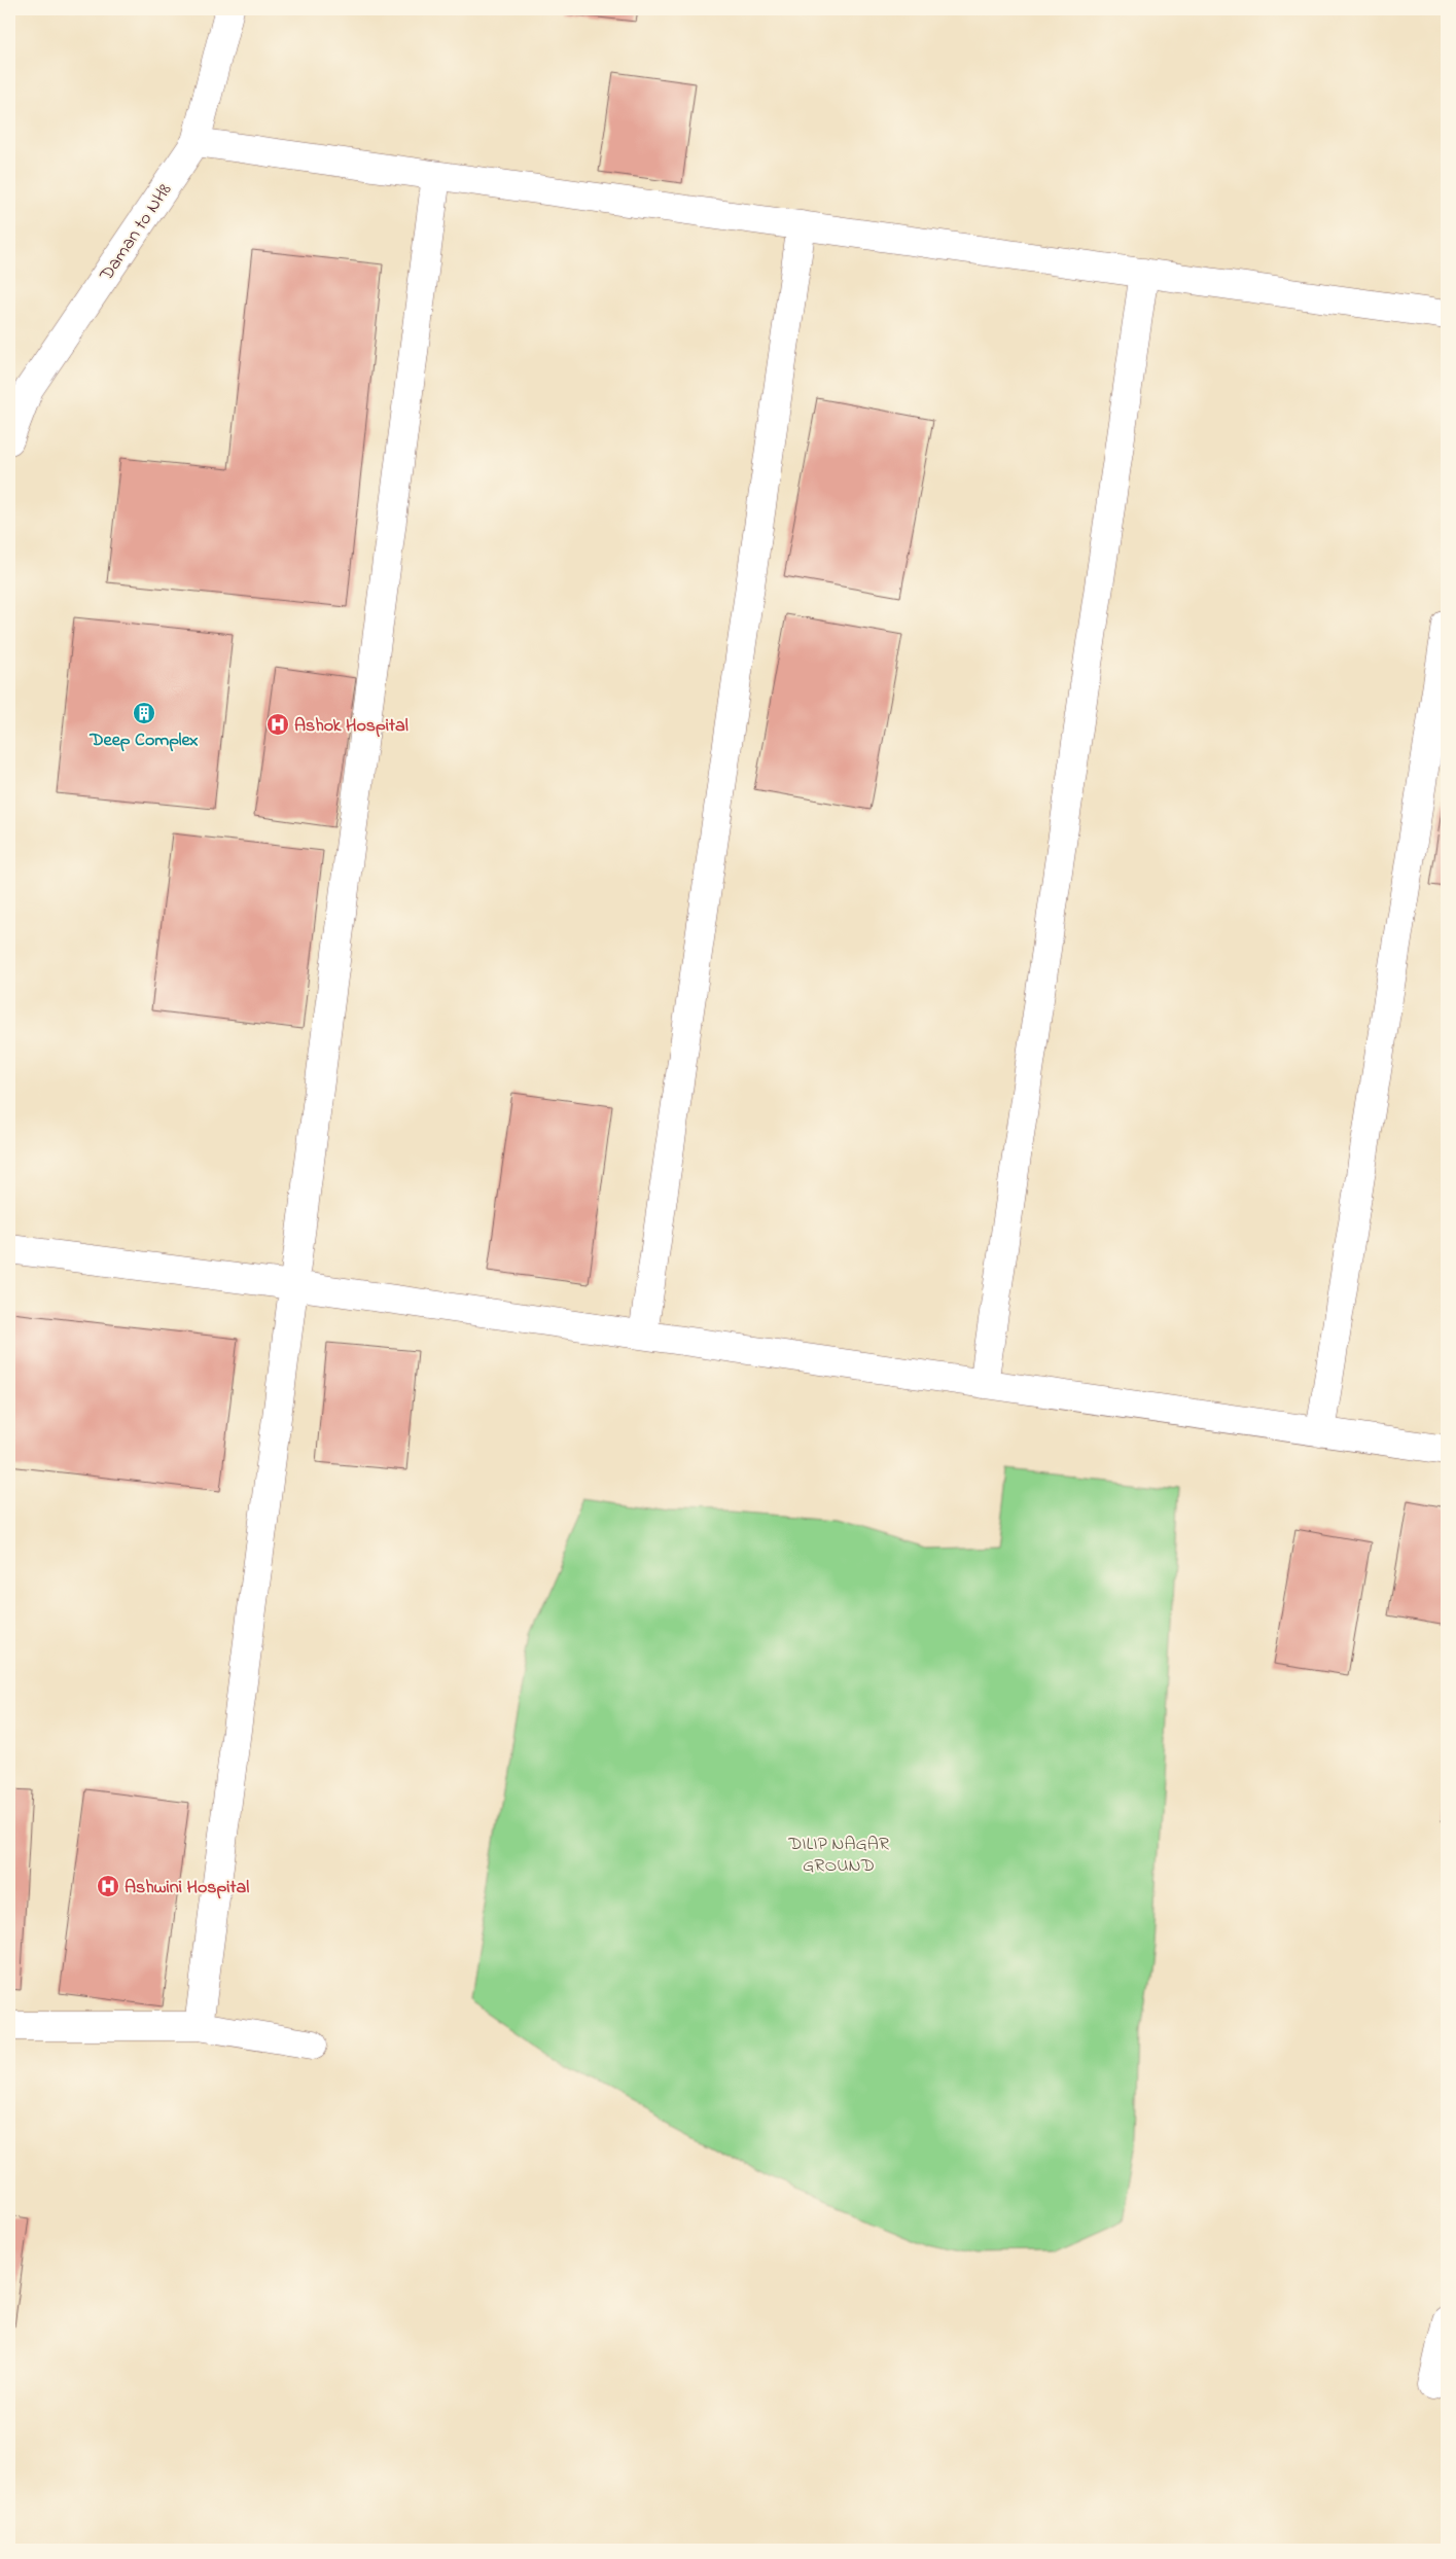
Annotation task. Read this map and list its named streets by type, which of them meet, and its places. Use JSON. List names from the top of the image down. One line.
{"streets":{"street":["Daman to NH8"]},"parks":["DILIP NAGAR GROUND"],"places":{"building":["Deep Complex"],"hospital":["Ashok Hospital","Ashwini Hospital"]}}
